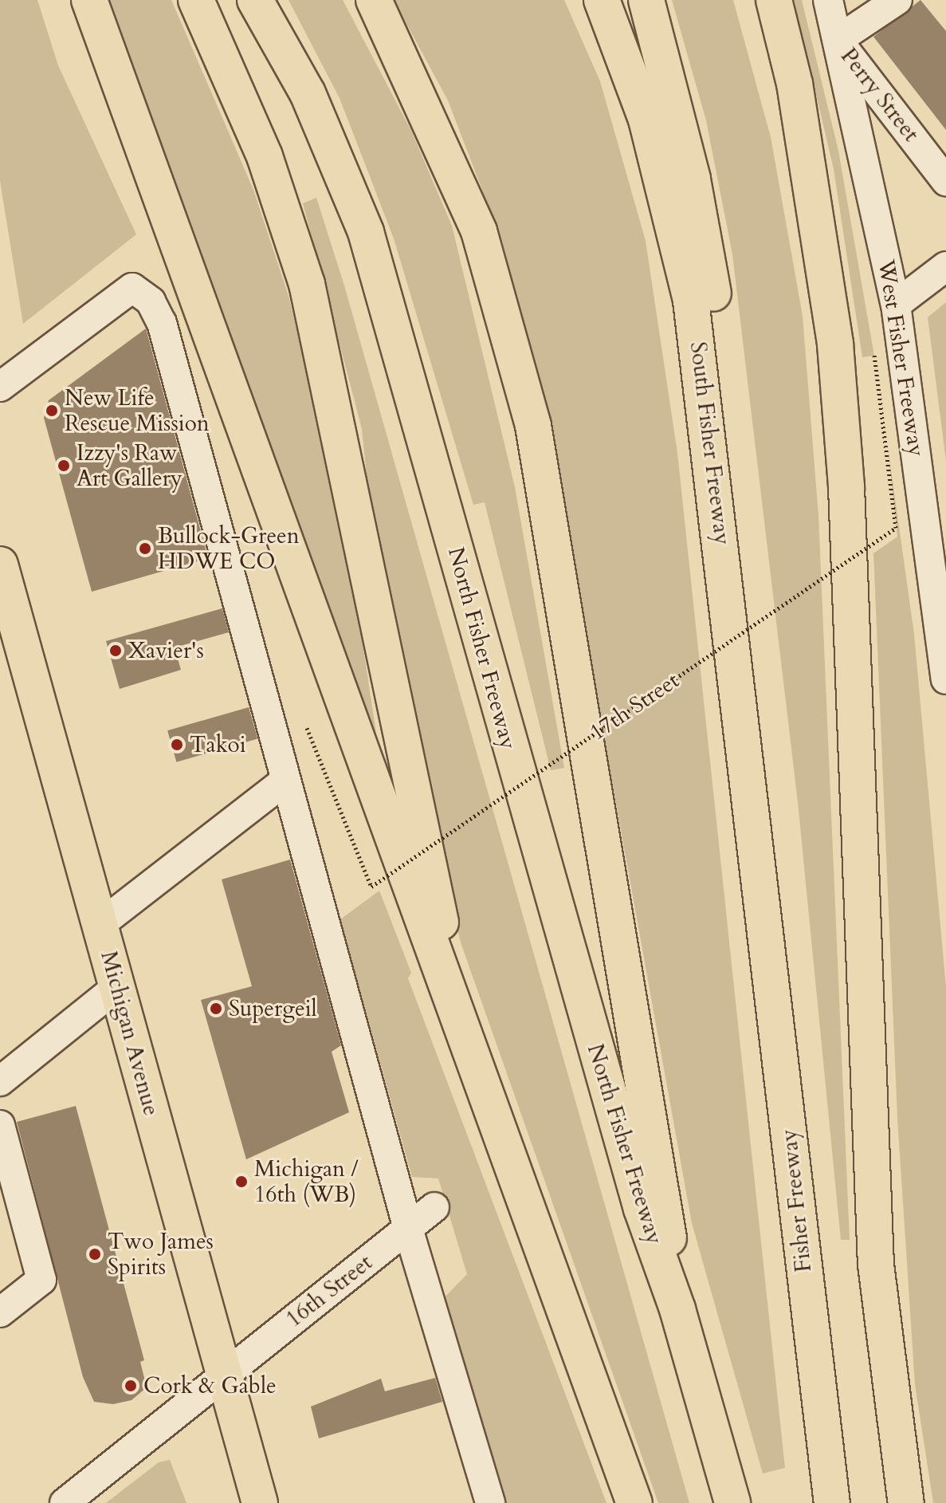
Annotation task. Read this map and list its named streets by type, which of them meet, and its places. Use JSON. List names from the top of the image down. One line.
{"streets":{"main road":["South Fisher Freeway","North Fisher Freeway","Michigan Avenue","Fisher Freeway"],"street":["Perry Street","West Fisher Freeway","16th Street"],"path":["17th Street"]},"crossings":[["Perry Street","West Fisher Freeway"],["South Fisher Freeway","Fisher Freeway"],["Michigan Avenue","16th Street"]],"places":["New Life Rescue Mission","Izzy's Raw Art Gallery","Bullock-Green HDWE CO","Xavier's","Takoi","Supergeil","Michigan / 16th (WB)","Two James Spirits","Cork & Gable"]}
